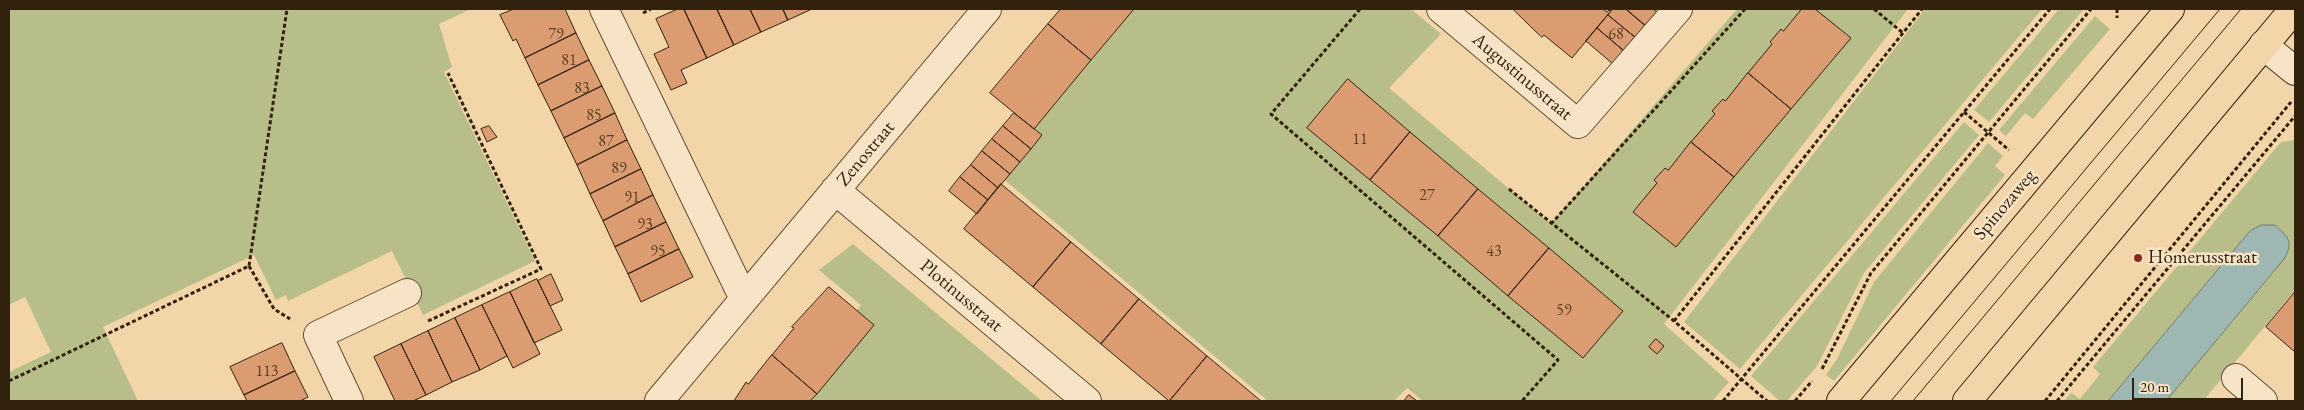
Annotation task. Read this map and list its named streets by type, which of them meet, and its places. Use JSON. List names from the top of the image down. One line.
{"streets":{"main road":["Spinozaweg"],"street":["Augustinusstraat","Zenostraat","Plotinusstraat"]},"crossings":[["Zenostraat","Plotinusstraat"]],"places":["Homerusstraat"],"house_numbers":["79","68","81","83","85","11","87","89","27","91","93","95","43","59","113"],"scale_bar":"20 m"}
